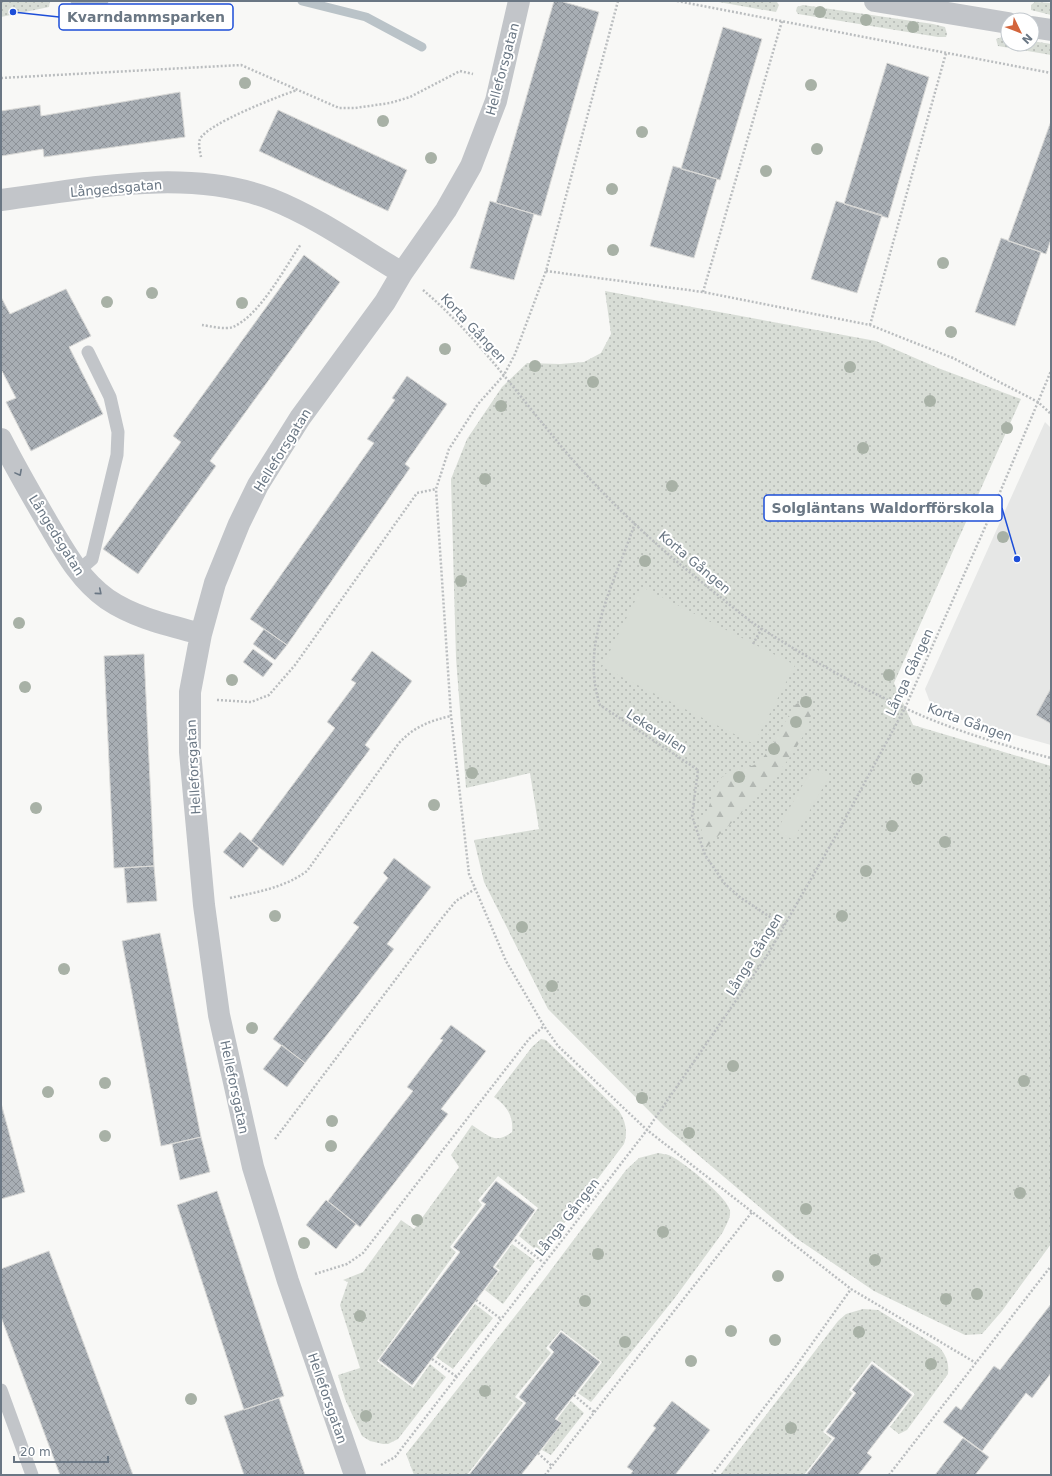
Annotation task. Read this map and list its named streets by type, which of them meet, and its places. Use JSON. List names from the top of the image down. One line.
{"streets":{"street":["Helleforsgatan","Långedsgatan"],"path":["Korta Gången","Långa Gången","Lekevallen"]},"crossings":[["Helleforsgatan","Långedsgatan"],["Helleforsgatan","Korta Gången"],["Helleforsgatan","Långa Gången"],["Långedsgatan","Korta Gången"],["Korta Gången","Långa Gången"],["Korta Gången","Lekevallen"],["Långa Gången","Lekevallen"]],"one_way":["Långedsgatan"],"places":["Kvarndammsparken","Solgläntans Waldorfförskola"],"scale_bar":"20 m","north":"bottom right"}
